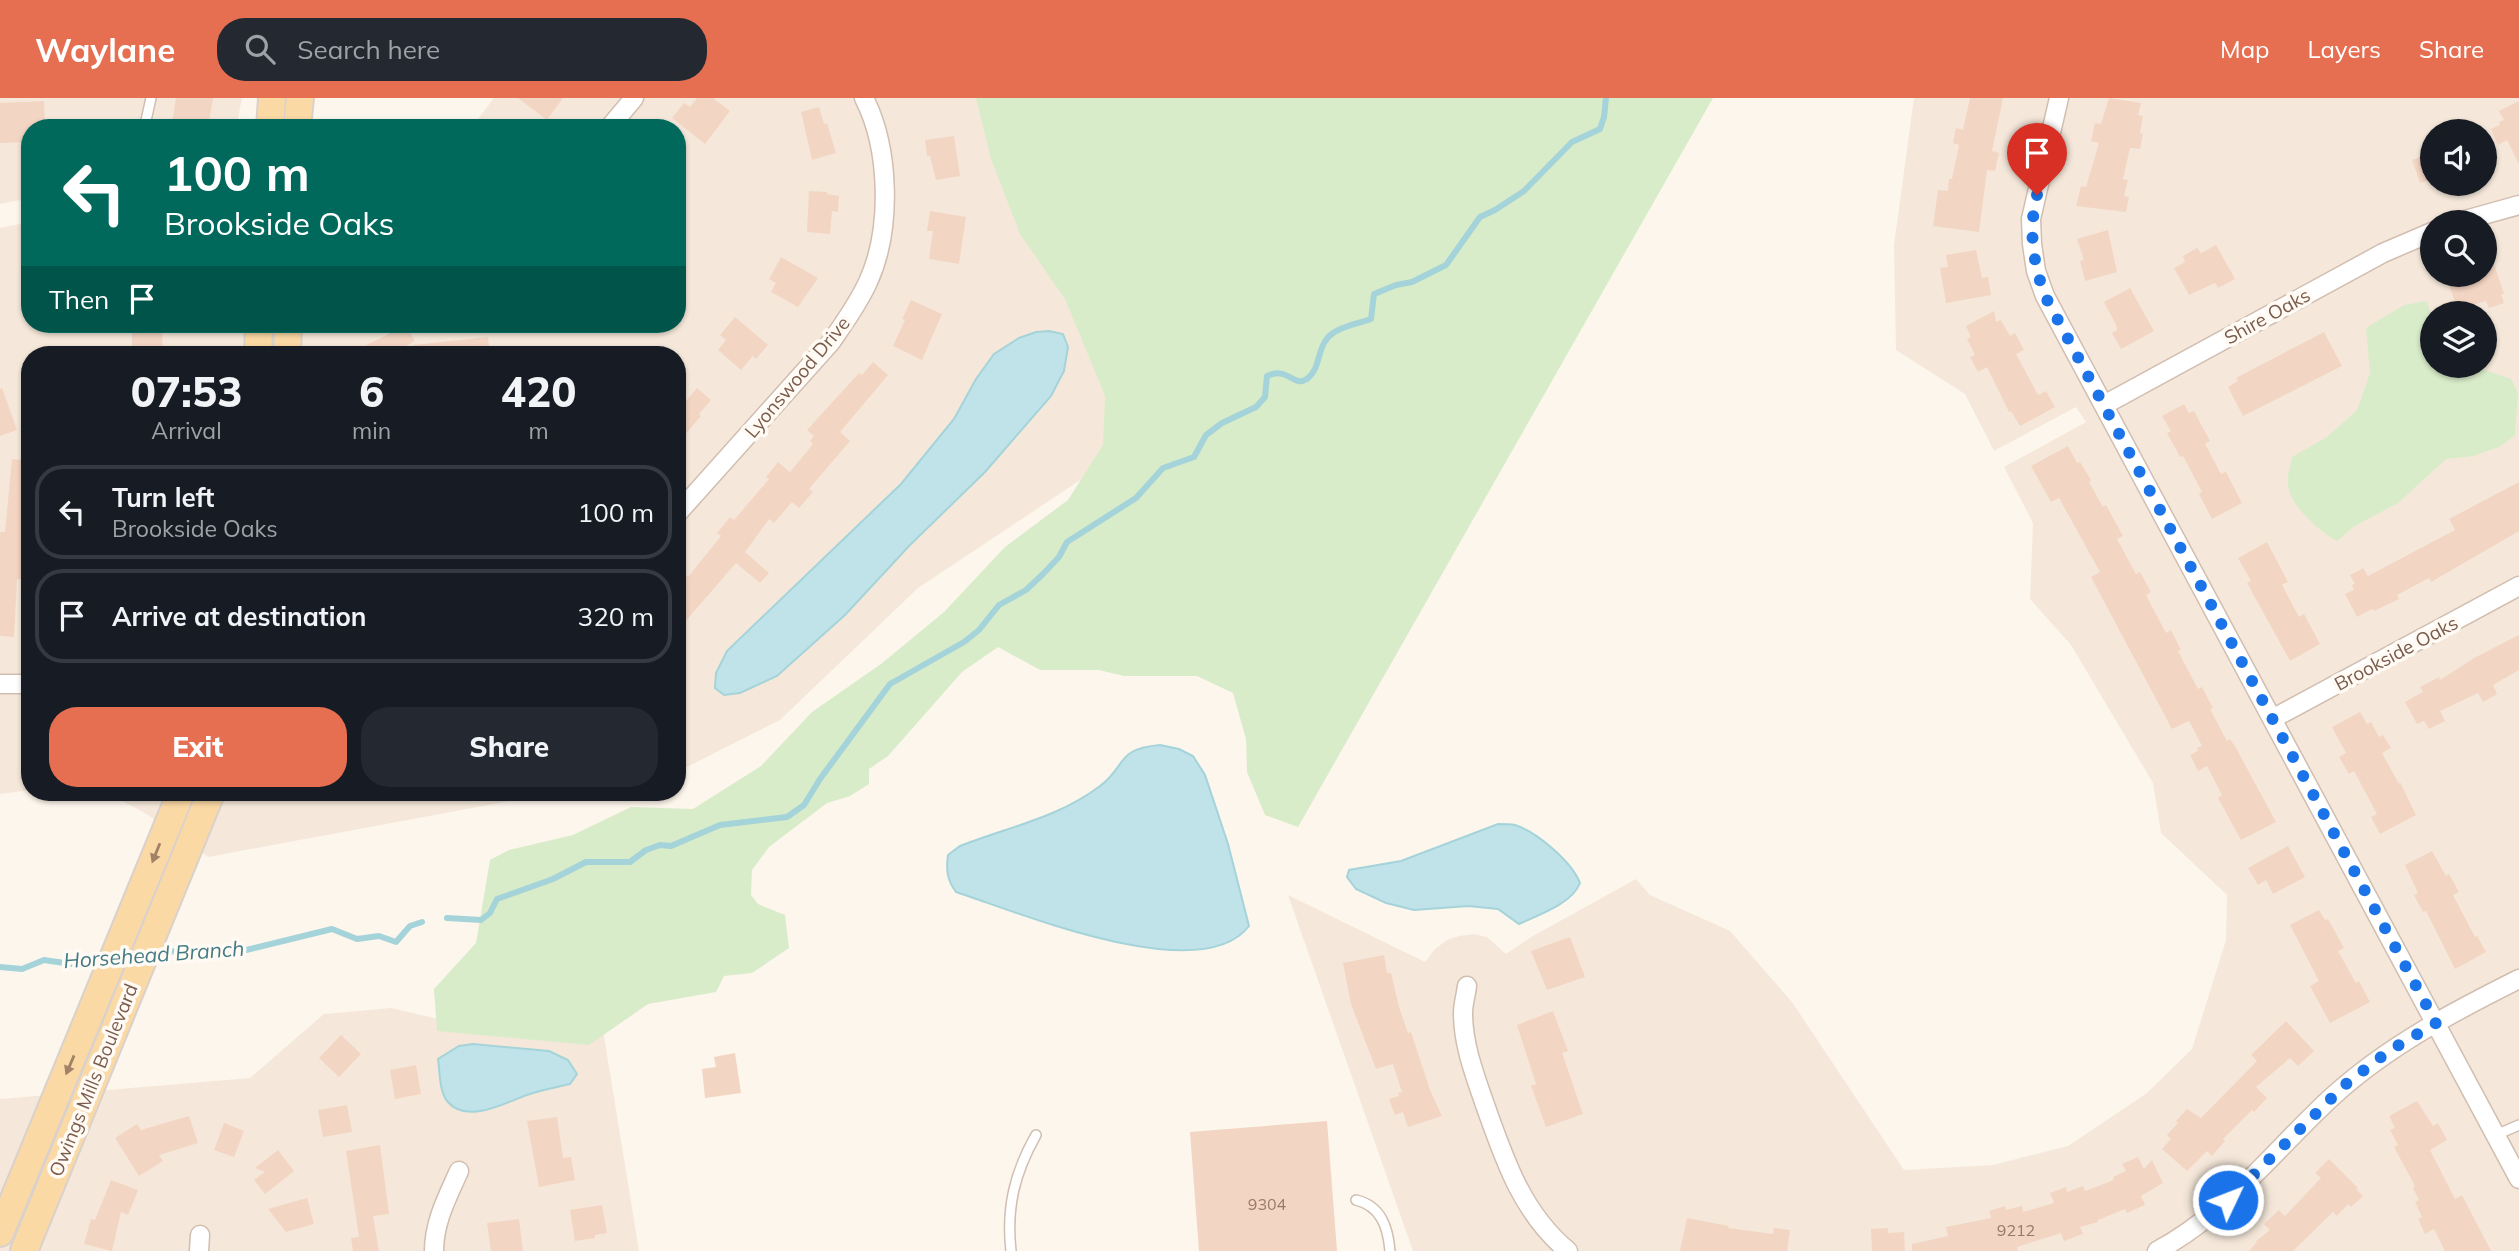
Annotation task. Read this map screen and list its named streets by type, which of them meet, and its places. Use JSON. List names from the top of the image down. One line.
{"streets":{"main road":["Owings Mills Boulevard"],"street":["Shire Oaks","Lyonswood Drive","Brookside Oaks"]},"water":["Horsehead Branch"],"house_numbers":["9304","9212"],"page":{"header":"Waylane","search":"Search here","nav":["Map","Layers","Share"],"turn":["100 m","Brookside Oaks"],"then":"Then","eta":["07:53","Arrival","6","min","420","m"],"list":[{"name":"Turn left","note":"Brookside Oaks","value":"100 m"},{"name":"Arrive at destination","value":"320 m"}],"buttons":["Exit","Share"]}}
